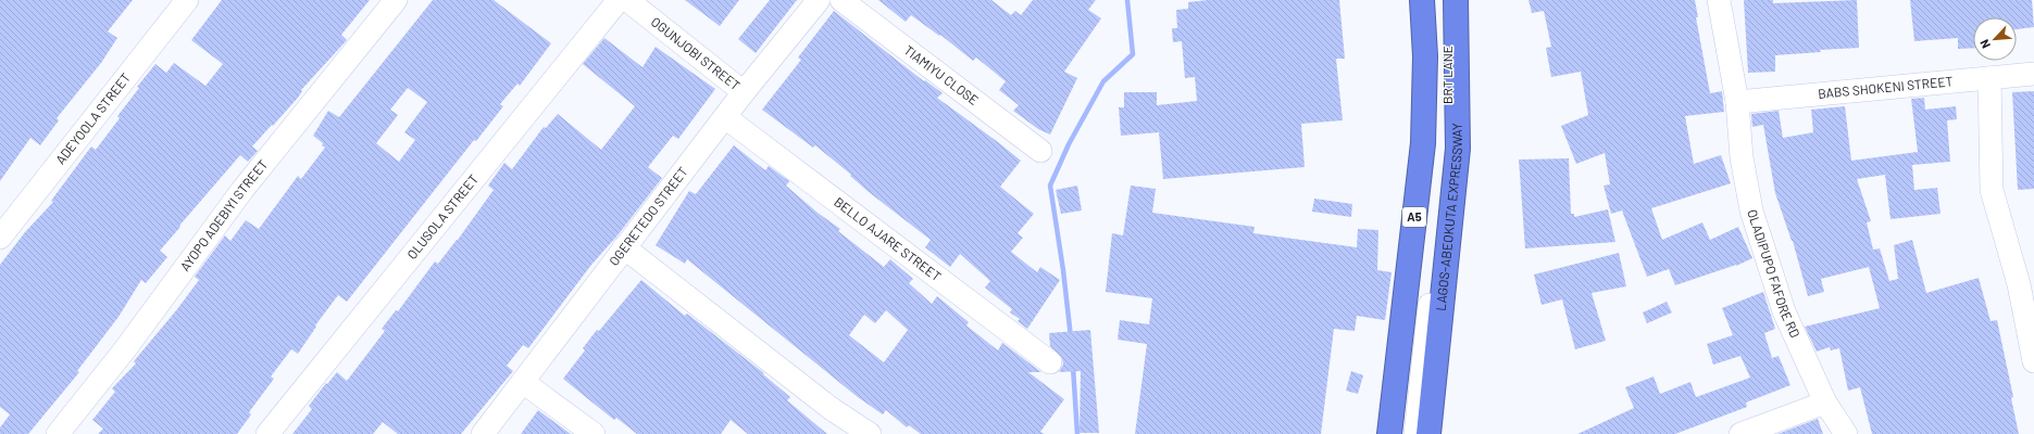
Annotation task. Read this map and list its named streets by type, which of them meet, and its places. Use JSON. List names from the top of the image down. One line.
{"streets":{"highway":["A5","LAGOS-ABEOKUTA EXPRESSWAY"],"street":["OGUNJOBI STREET","BRT LANE","TIAMIYU CLOSE","BABS SHOKENI STREET","ADEYOOLA STREET","AYOPO ADEBIYI STREET","OGERETEDO STREET","OLUSOLA STREET","BELLO AJARE STREET","OLADIPUPO FAFORE RD"]},"crossings":[["OGUNJOBI STREET","OGERETEDO STREET"],["BABS SHOKENI STREET","OLADIPUPO FAFORE RD"],["OGERETEDO STREET","BELLO AJARE STREET"]],"north":"bottom left"}
